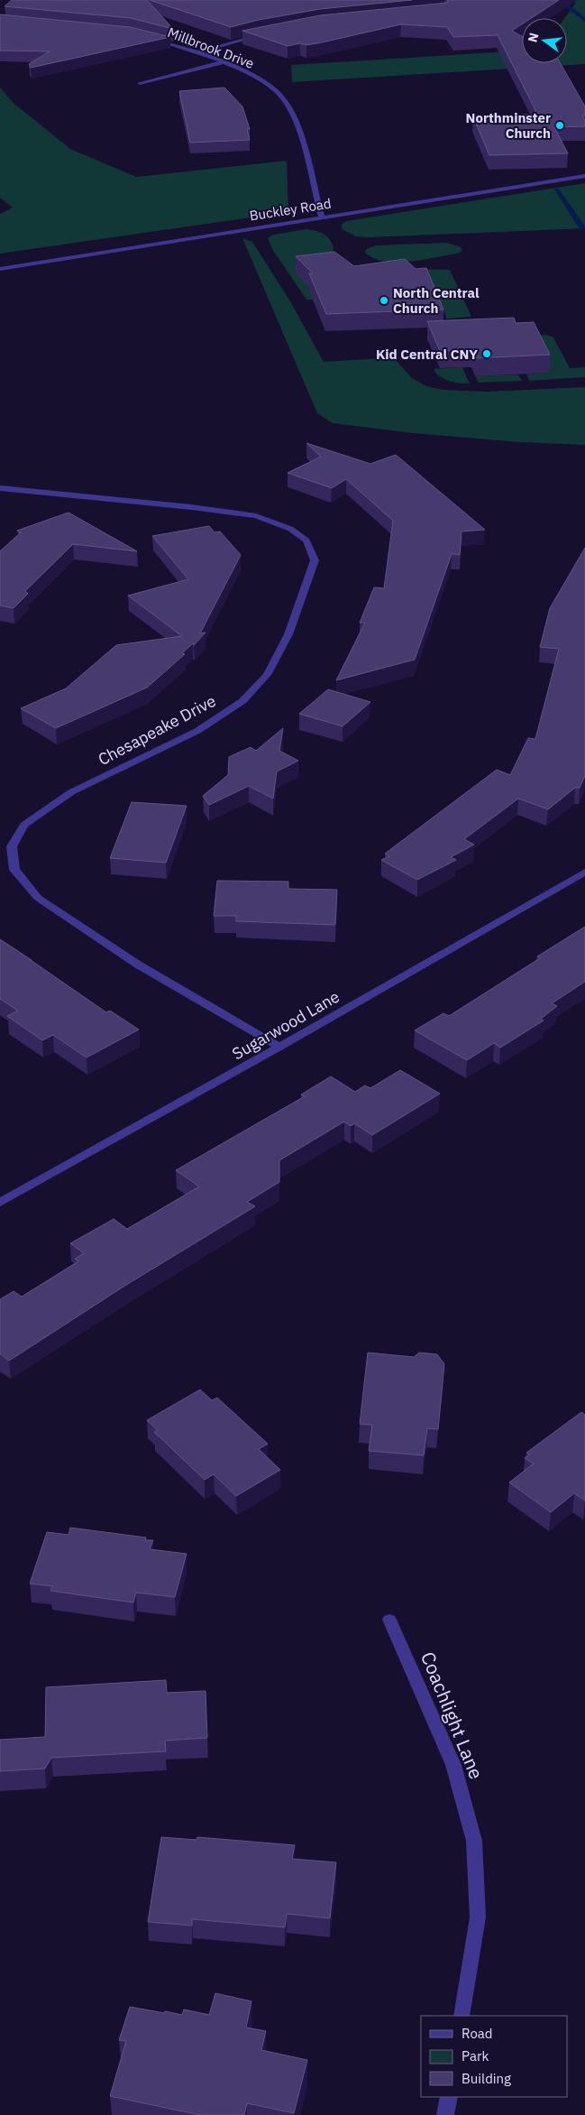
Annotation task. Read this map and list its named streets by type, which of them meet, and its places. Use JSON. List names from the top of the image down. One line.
{"streets":{"street":["Millbrook Drive","Buckley Road","Chesapeake Drive","Sugarwood Lane","Coachlight Lane"]},"crossings":[["Millbrook Drive","Buckley Road"],["Chesapeake Drive","Sugarwood Lane"]],"places":["Northminster Church","North Central Church","Kid Central CNY"],"legend":["Road","Park","Building"],"north":"left"}
